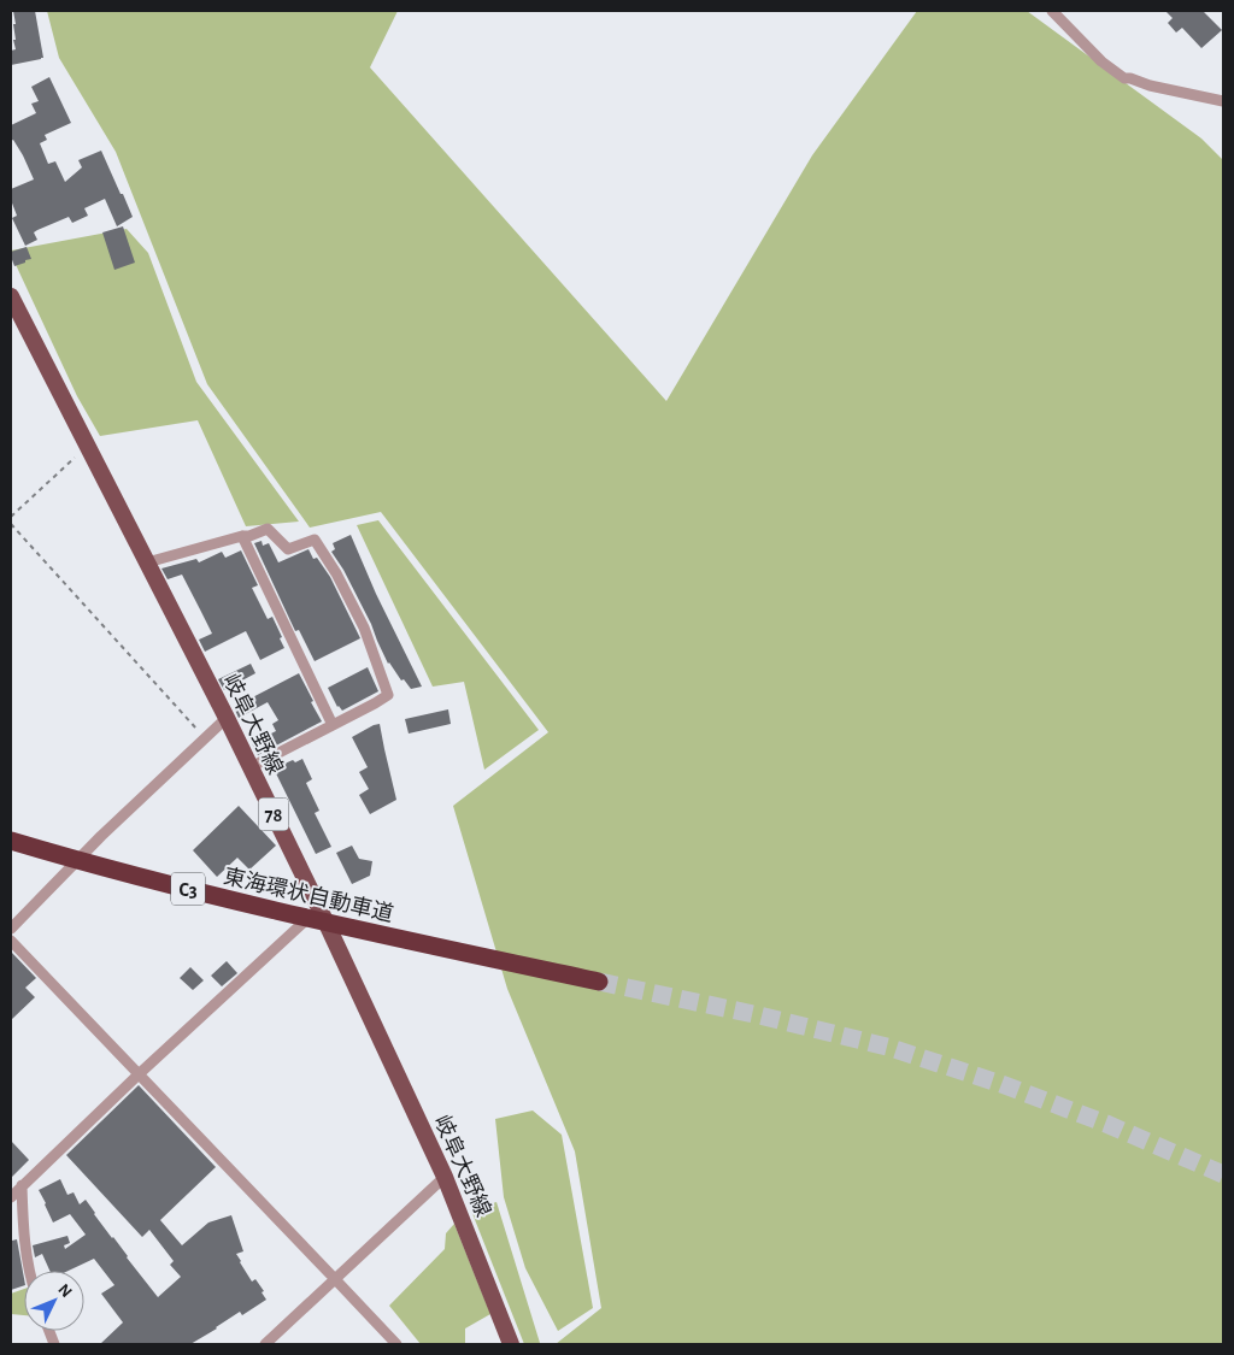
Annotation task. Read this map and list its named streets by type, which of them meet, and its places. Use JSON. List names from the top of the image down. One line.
{"streets":{"highway":["C3","東海環状自動車道"],"main road":["岐阜大野線","78"]},"north":"top right"}
